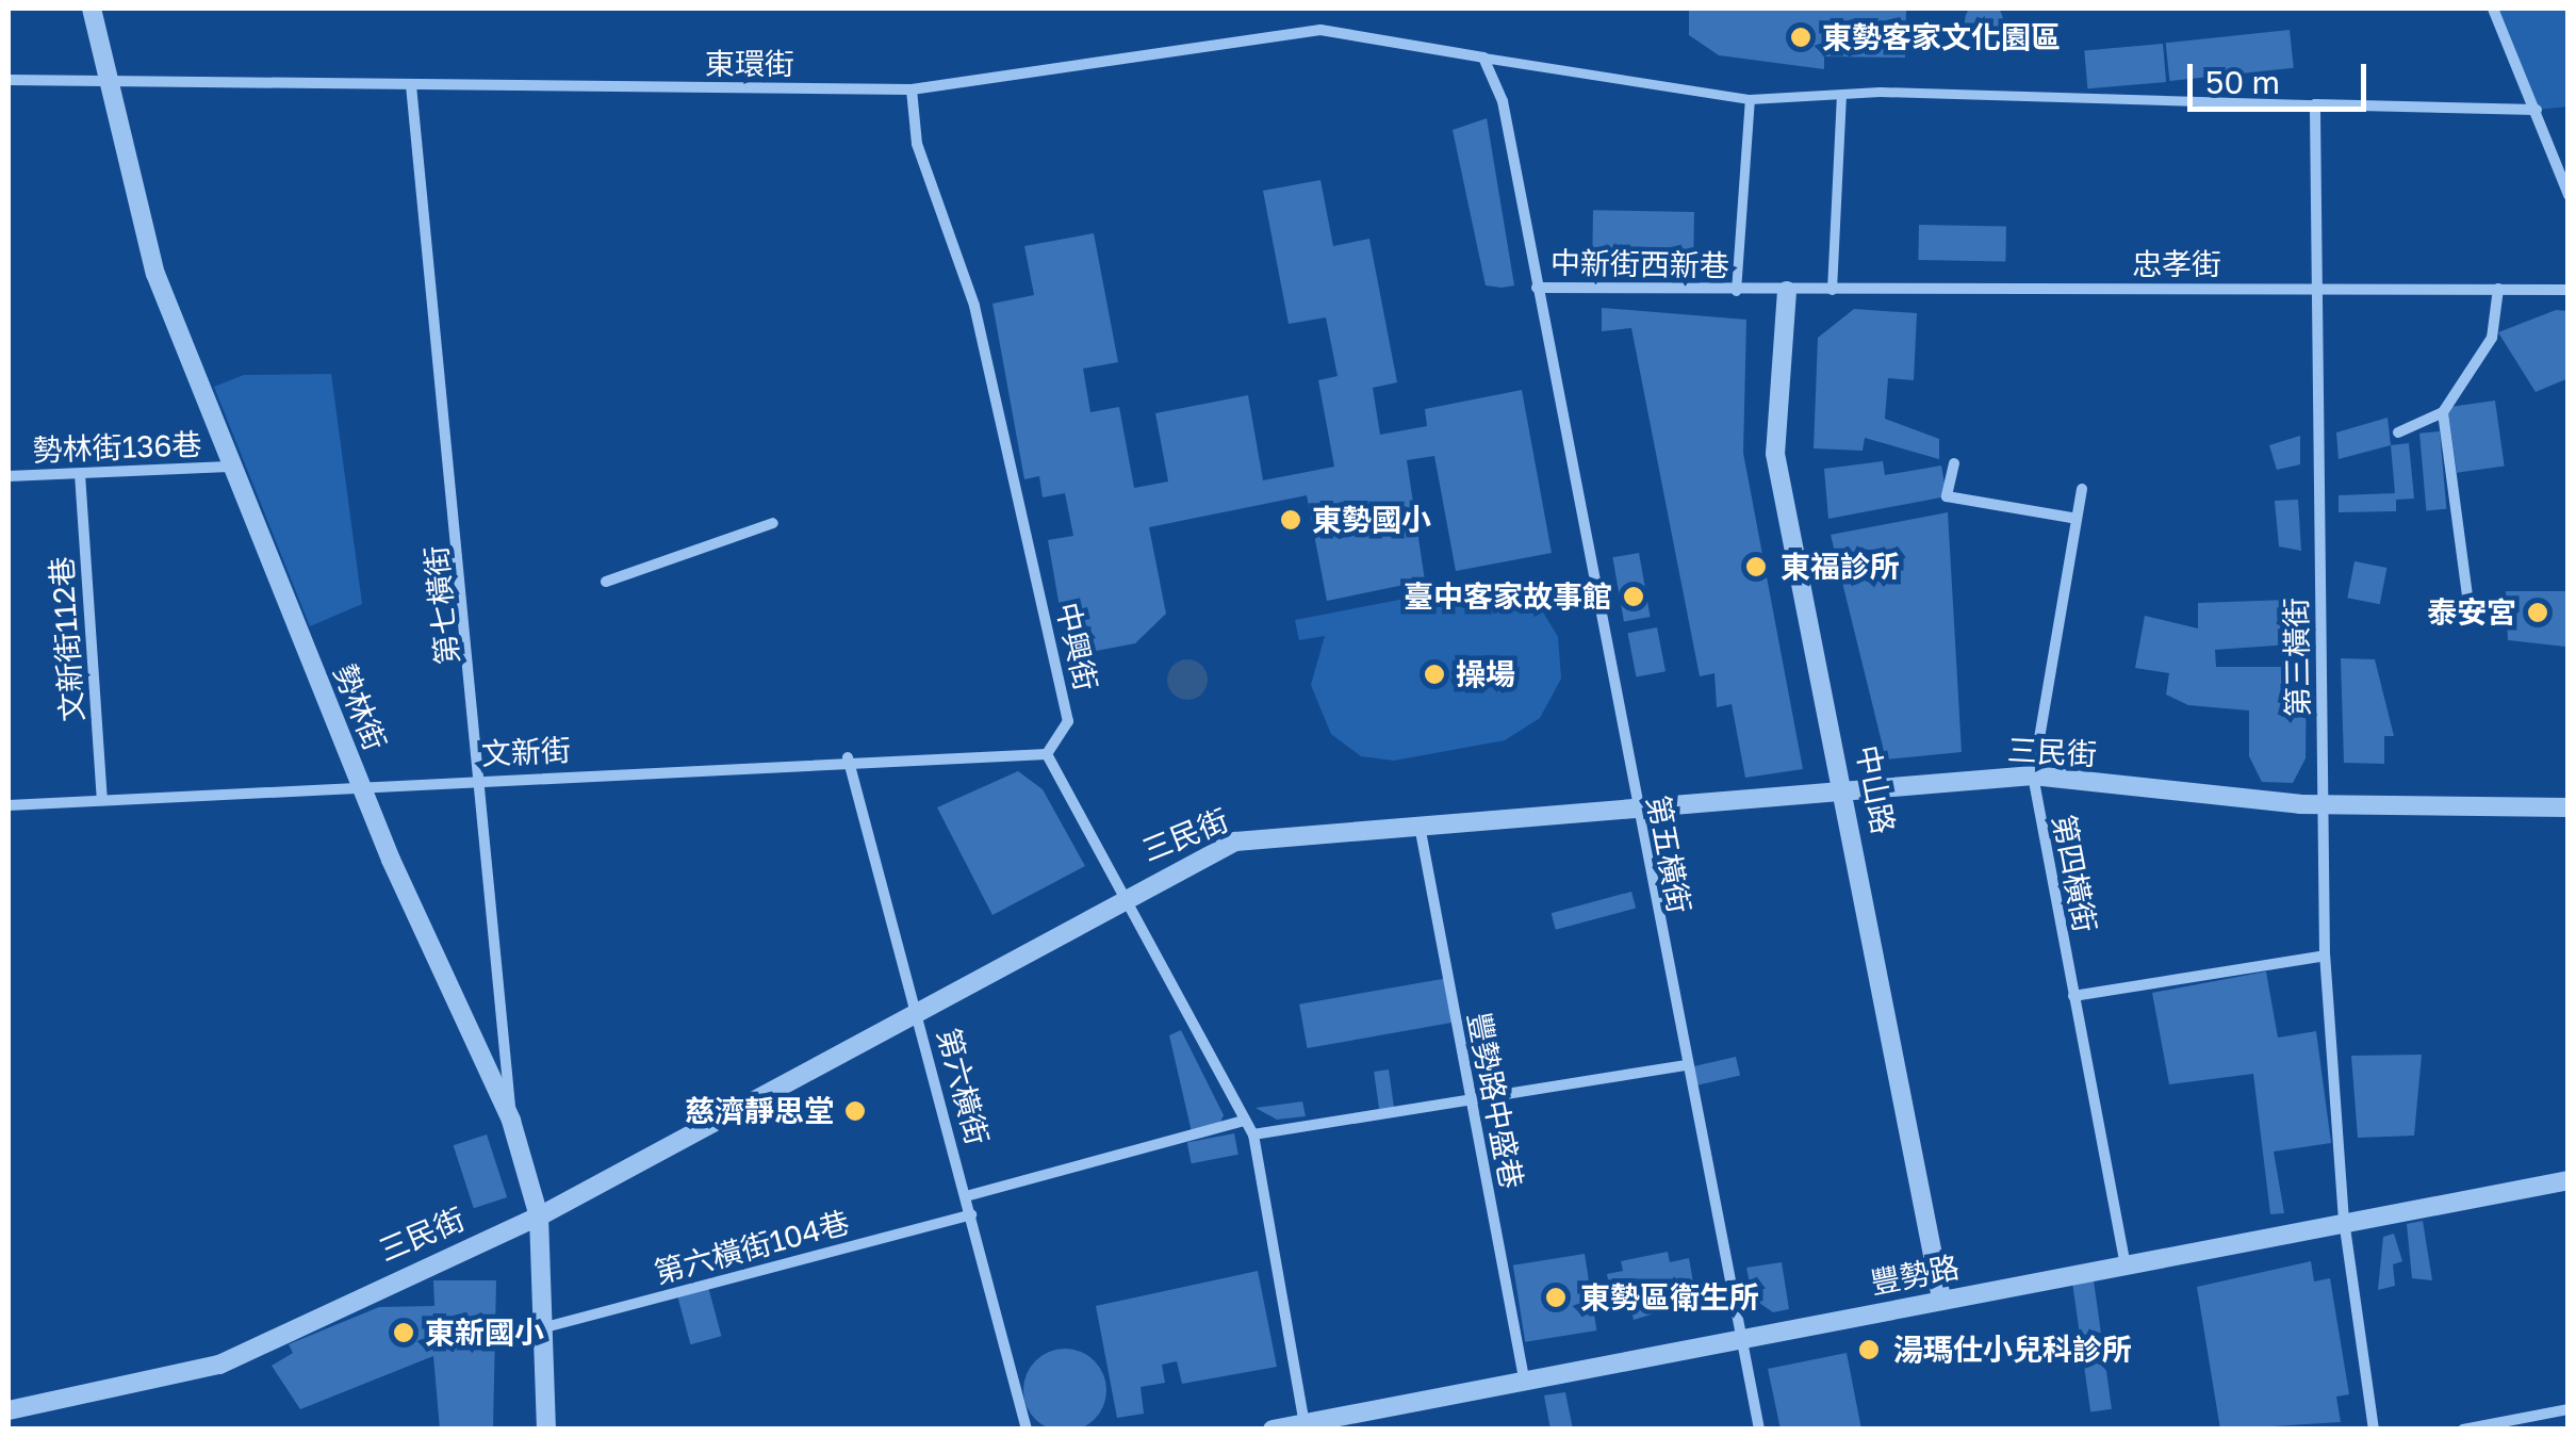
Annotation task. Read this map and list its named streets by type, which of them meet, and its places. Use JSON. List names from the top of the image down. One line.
{"streets":{"street":["東環街","中新街西新巷","忠孝街","勢林街136巷","第七橫街","文新街112巷","中興街","第三橫街","勢林街","文新街","三民街","中山路","第五橫街","第四橫街","第六橫街","豐勢路中盛巷","第六橫街104巷","豐勢路"]},"crossings":[["東環街","中新街西新巷"],["東環街","第七橫街"],["東環街","中興街"],["東環街","勢林街"],["中新街西新巷","忠孝街"],["中新街西新巷","中山路"],["中新街西新巷","第五橫街"],["忠孝街","第三橫街"],["忠孝街","中山路"],["勢林街136巷","文新街112巷"],["勢林街136巷","勢林街"],["第七橫街","勢林街"],["第七橫街","文新街"],["文新街112巷","文新街"],["中興街","文新街"],["第三橫街","三民街"],["第三橫街","豐勢路"],["勢林街","文新街"],["勢林街","三民街"],["勢林街","第六橫街104巷"],["文新街","第六橫街"],["三民街","中山路"],["三民街","第五橫街"],["三民街","第四橫街"],["三民街","第六橫街"],["三民街","豐勢路中盛巷"],["中山路","豐勢路"],["第五橫街","豐勢路"],["第四橫街","豐勢路"],["第六橫街","第六橫街104巷"],["豐勢路中盛巷","豐勢路"]],"places":["東勢客家文化園區","東勢國小","東福診所","臺中客家故事館","泰安宮","操場","慈濟靜思堂","東勢區衛生所","東新國小","湯瑪仕小兒科診所"],"scale_bar":"50 m"}
